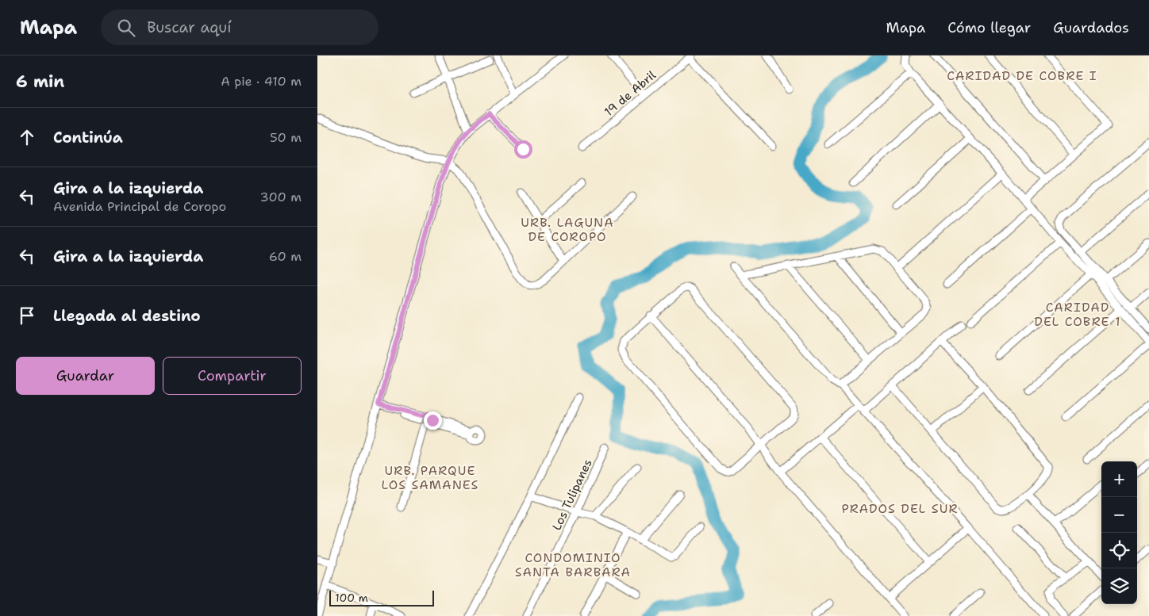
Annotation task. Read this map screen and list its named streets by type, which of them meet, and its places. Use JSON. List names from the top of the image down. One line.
{"streets":{"street":["19 de Abril","Los Tulipanes"]},"districts":["CARIDAD DE COBRE I","URB. LAGUNA DE COROPO","CARIDAD DEL COBRE 1","URB. PARQUE LOS SAMANES","PRADOS DEL SUR","CONDOMINIO SANTA BARBARA"],"scale_bar":"100 m","page":{"header":"Mapa","search":"Buscar aquí","nav":["Mapa","Cómo llegar","Guardados"],"heading":["6 min","A pie · 410 m"],"list":[["Continúa","50 m"],["Gira a la izquierda","Avenida Principal de Coropo","300 m"],["Gira a la izquierda","60 m"],"Llegada al destino"],"buttons":["Guardar","Compartir"],"map_buttons":["+","−"],"scale":"100 m"}}
